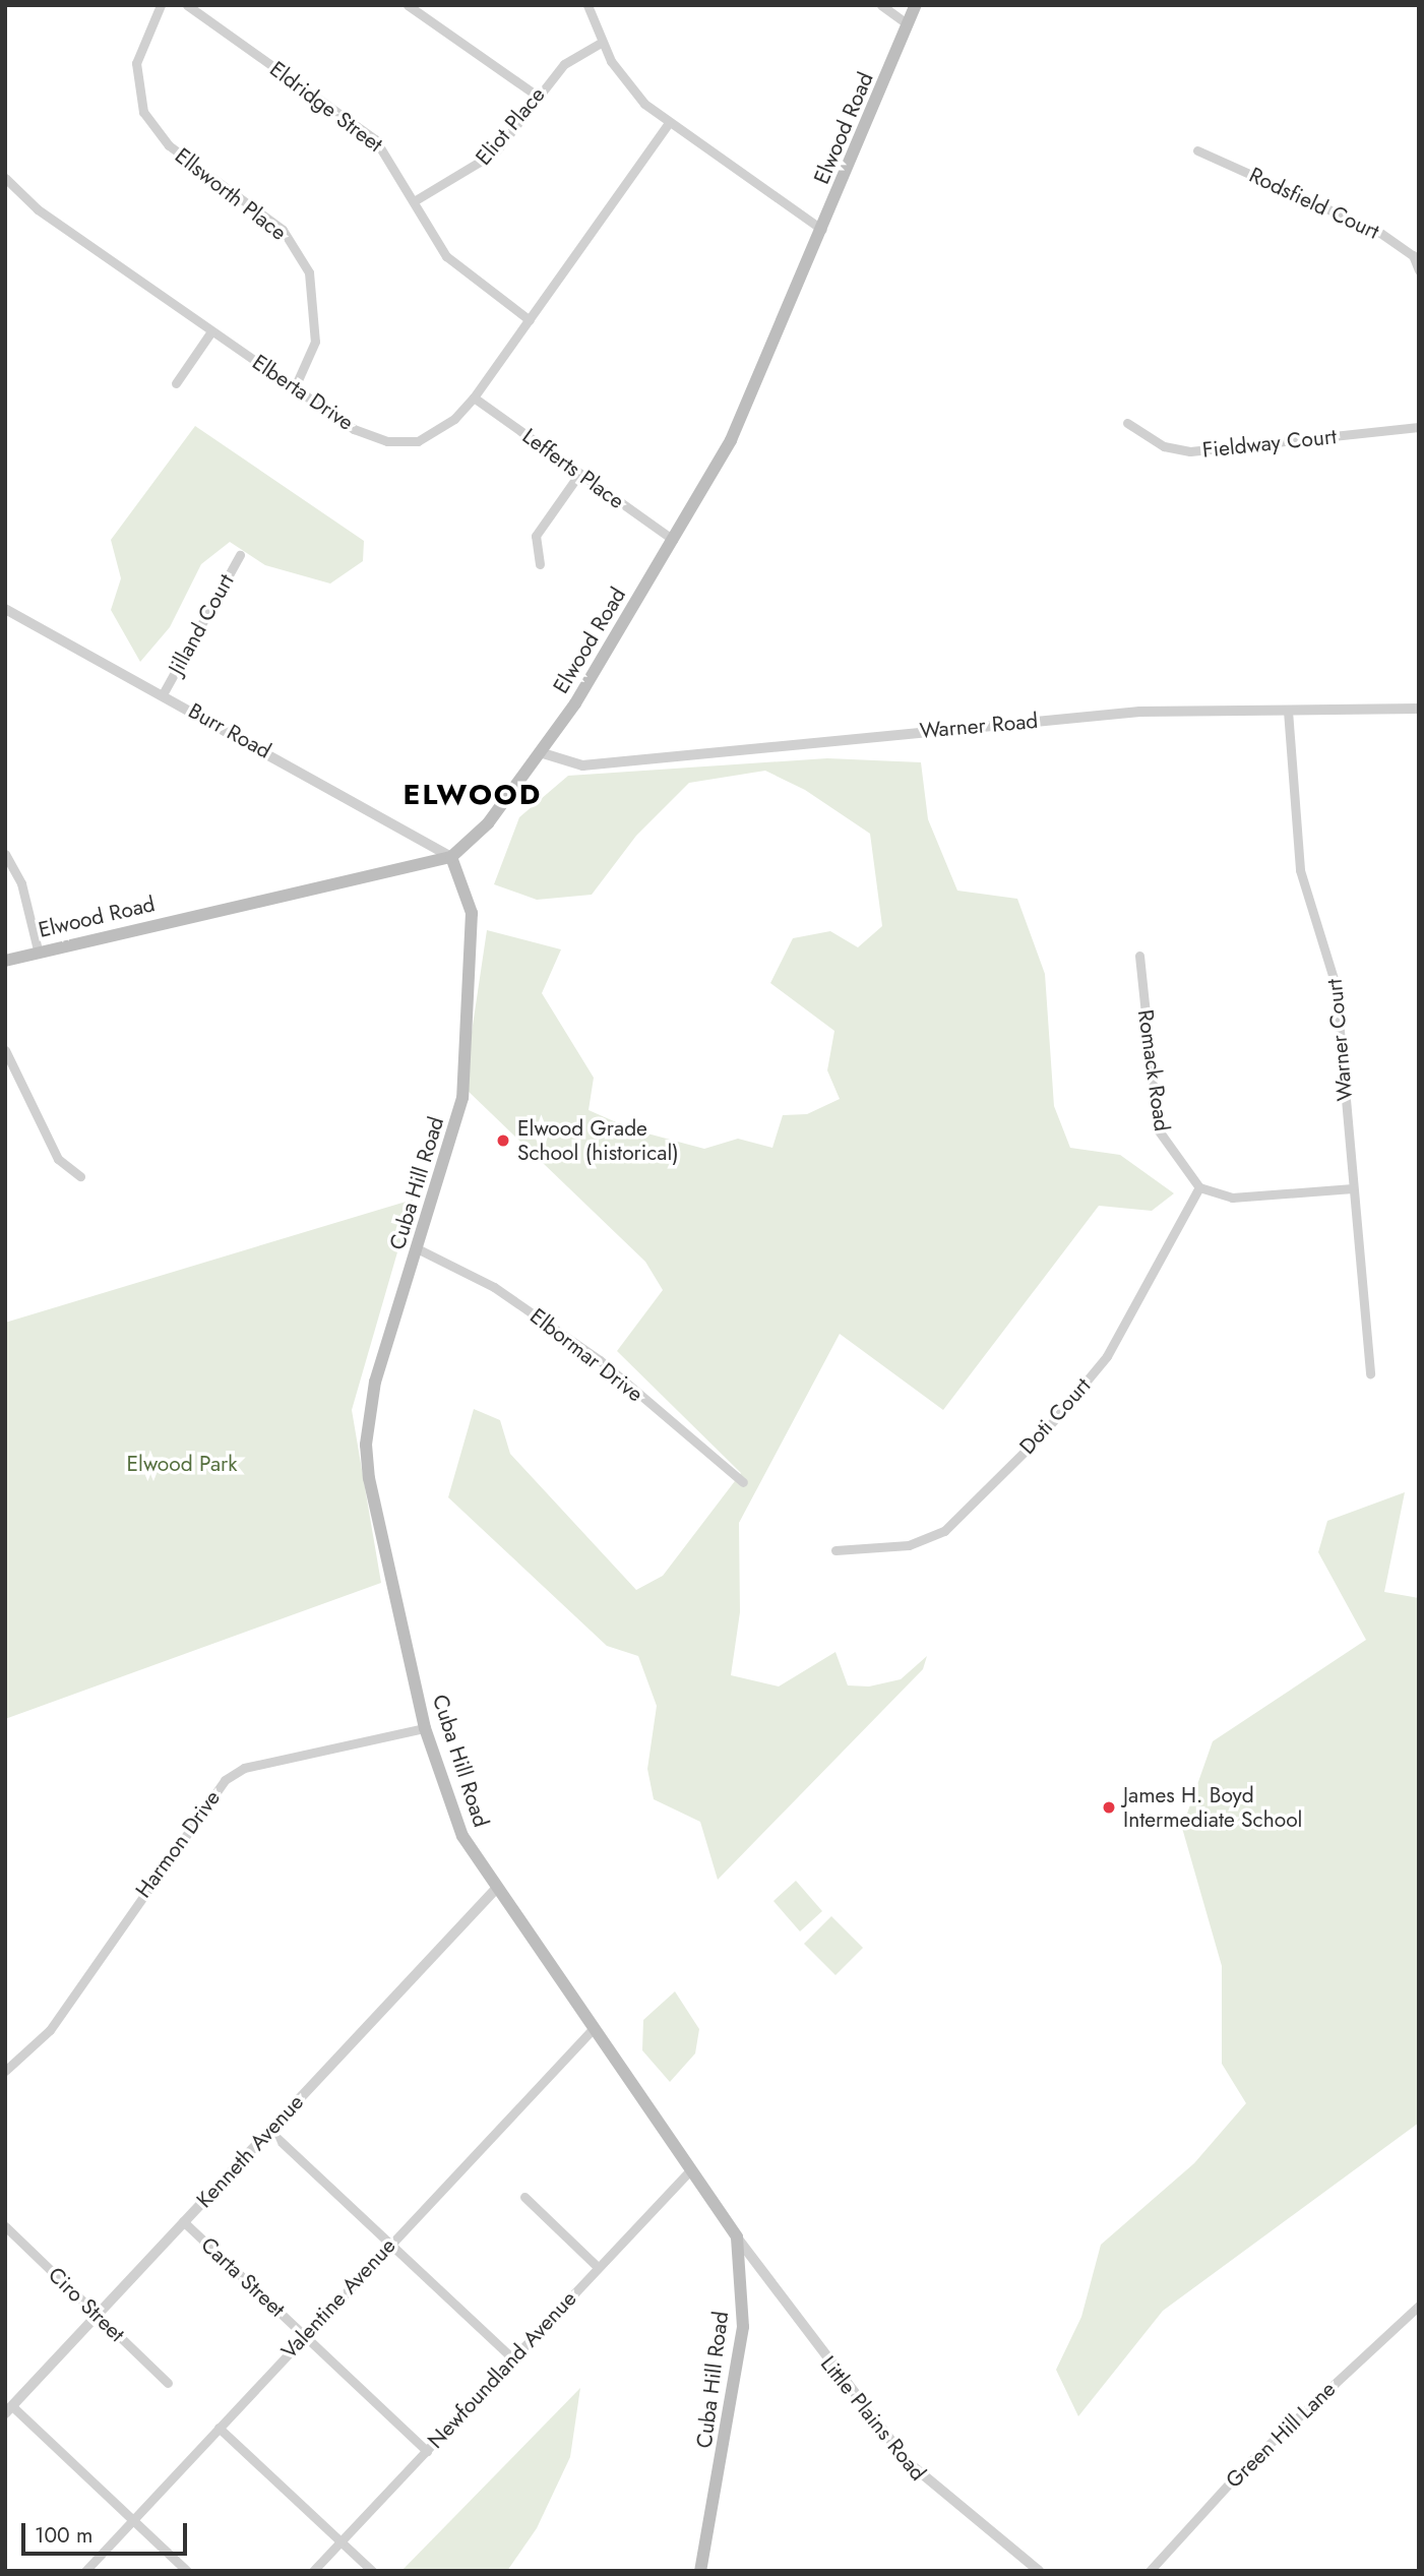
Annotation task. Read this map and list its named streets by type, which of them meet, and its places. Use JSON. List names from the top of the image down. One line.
{"streets":{"main road":["Elwood Road","Cuba Hill Road"],"street":["Eldridge Street","Eliot Place","Ellsworth Place","Rodsfield Court","Elberta Drive","Fieldway Court","Lefferts Place","Jilland Court","Warner Road","Burr Road","Warner Court","Romack Road","Elbormar Drive","Doti Court","Harmon Drive","Kenneth Avenue","Carta Street","Valentine Avenue","Ciro Street","Newfoundland Avenue","Little Plains Road","Green Hill Lane"]},"crossings":[["Eldridge Street","Eliot Place"],["Eldridge Street","Elberta Drive"],["Elwood Road","Lefferts Place"],["Elwood Road","Warner Road"],["Elwood Road","Burr Road"],["Elwood Road","Cuba Hill Road"],["Ellsworth Place","Elberta Drive"],["Elberta Drive","Lefferts Place"],["Jilland Court","Burr Road"],["Warner Road","Warner Court"],["Burr Road","Cuba Hill Road"],["Romack Road","Doti Court"],["Cuba Hill Road","Elbormar Drive"],["Cuba Hill Road","Harmon Drive"],["Cuba Hill Road","Kenneth Avenue"],["Cuba Hill Road","Valentine Avenue"],["Cuba Hill Road","Newfoundland Avenue"],["Cuba Hill Road","Little Plains Road"],["Kenneth Avenue","Carta Street"],["Kenneth Avenue","Ciro Street"],["Carta Street","Valentine Avenue"],["Carta Street","Newfoundland Avenue"]],"districts":["ELWOOD"],"parks":["Elwood Park"],"places":["Elwood Grade School (historical)","James H. Boyd Intermediate School"],"scale_bar":"100 m"}
